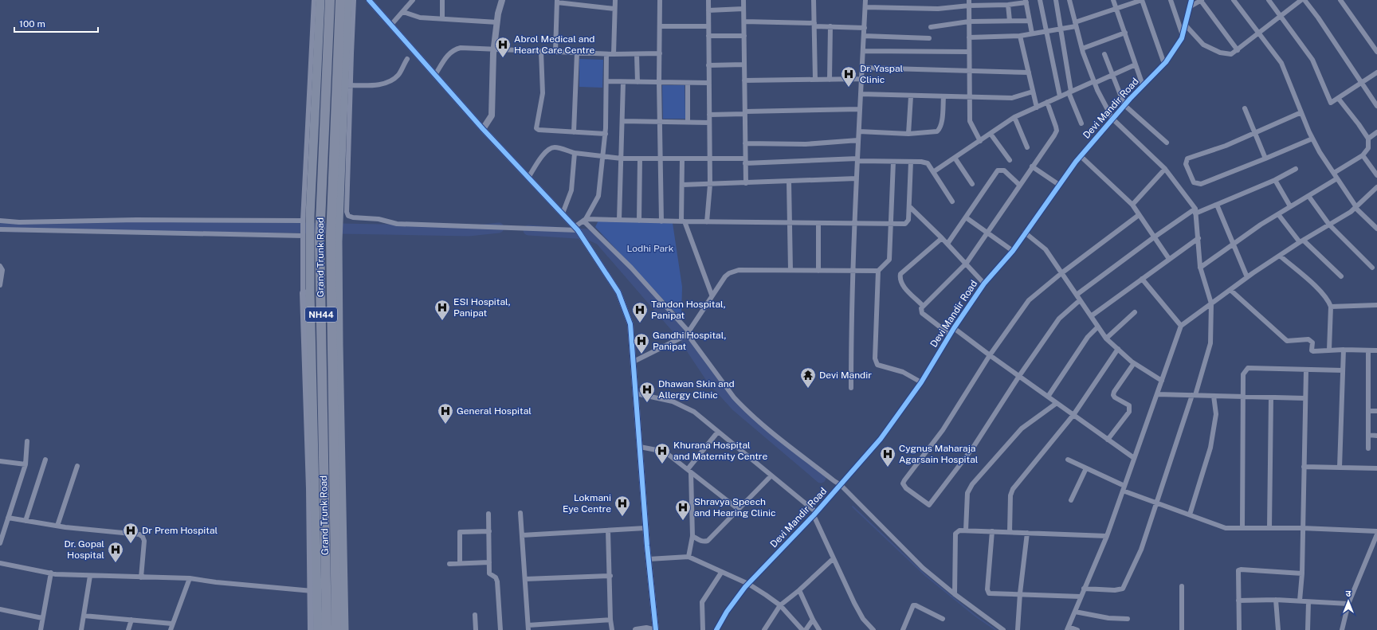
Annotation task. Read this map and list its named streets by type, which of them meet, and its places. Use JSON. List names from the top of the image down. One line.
{"streets":{"highway":["Grand Trunk Road","NH44"],"street":["Devi Mandir Road"]},"parks":["Lodhi Park"],"places":{"hospital":["Abrol Medical and Heart Care Centre","Dr. Yaspal Clinic","ESI Hospital, Panipat","Tandon Hospital, Panipat","Gandhi Hospital, Panipat","Dhawan Skin and Allergy Clinic","General Hospital","Khurana Hospital and Maternity Centre","Cygnus Maharaja Agarsain Hospital","Lokmani Eye Centre","Shravya Speech and Hearing Clinic","Dr Prem Hospital","Dr. Gopal Hospital"],"temple":["Devi Mandir"]},"scale_bar":"100 m","north":"top"}
